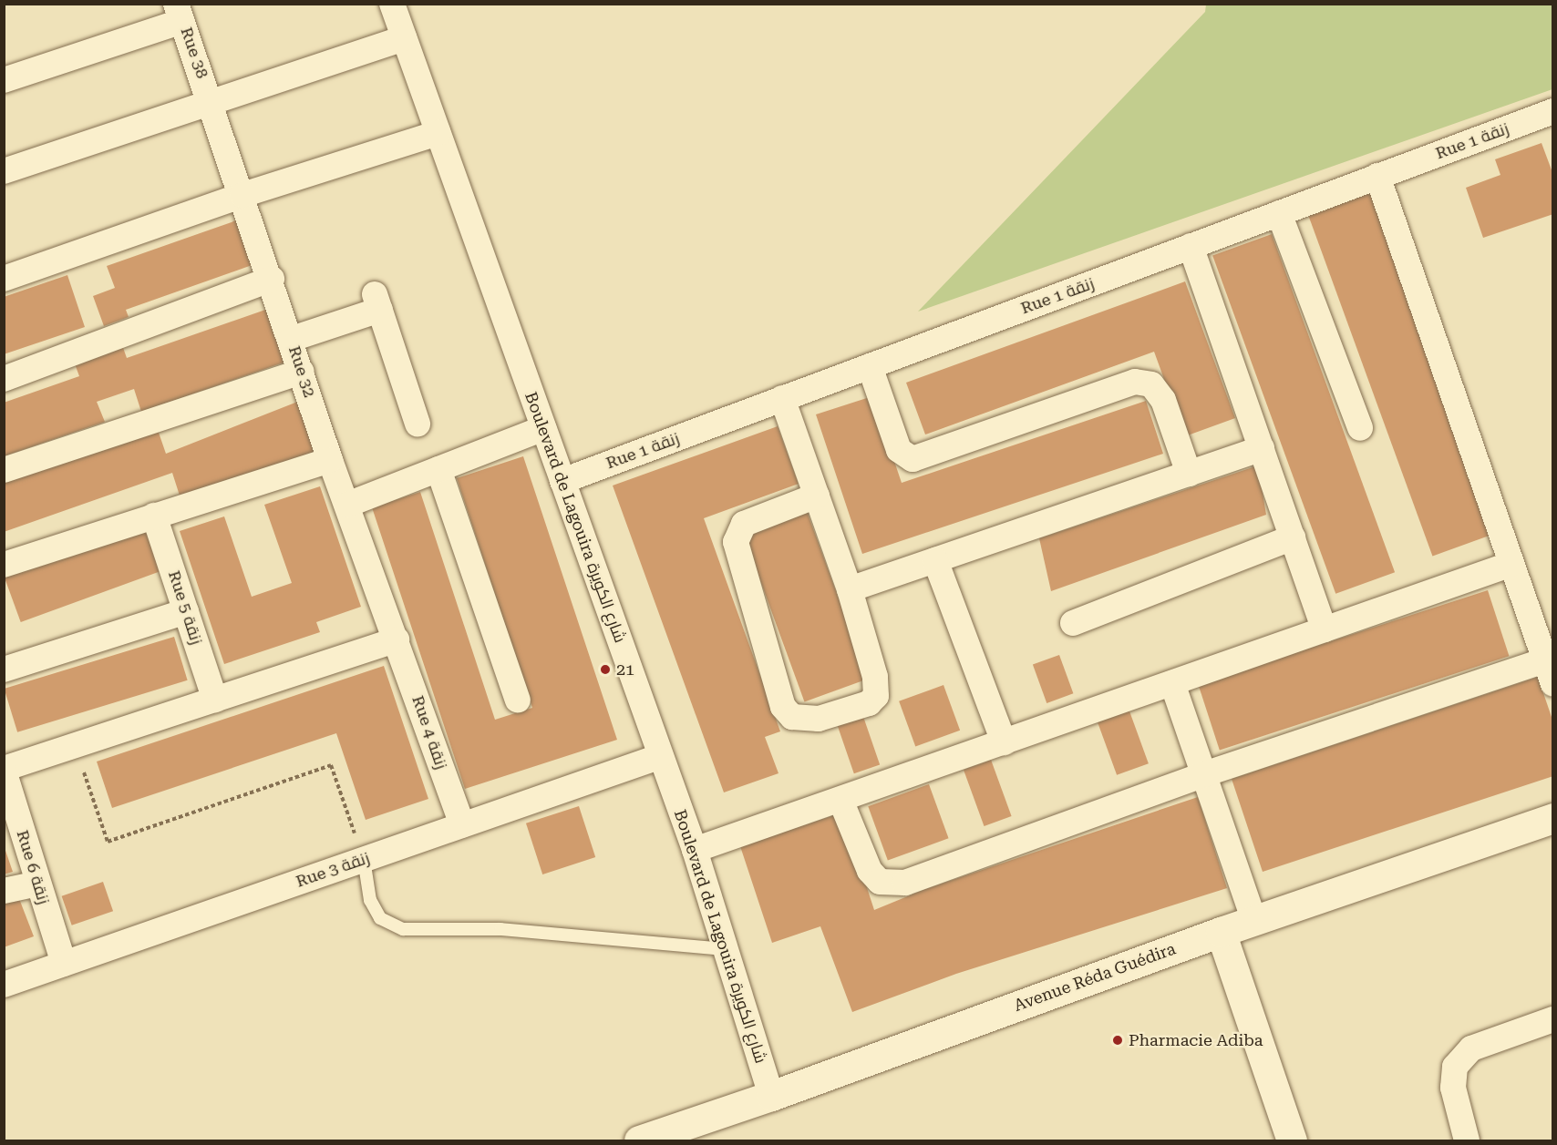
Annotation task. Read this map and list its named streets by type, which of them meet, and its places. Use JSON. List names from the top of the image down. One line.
{"streets":{"street":["Rue 38","Rue 1 زنقة","Rue 32","Boulevard de Lagouira شارع الكويرة","Rue 5 زنقة","Rue 4 زنقة","Rue 6 زنقة","Rue 3 زنقة","Avenue Réda Guédira"]},"crossings":[["Rue 38","Rue 32"],["Rue 1 زنقة","Boulevard de Lagouira شارع الكويرة"],["Rue 32","Rue 4 زنقة"],["Boulevard de Lagouira شارع الكويرة","Rue 3 زنقة"],["Boulevard de Lagouira شارع الكويرة","Avenue Réda Guédira"],["Rue 4 زنقة","Rue 3 زنقة"],["Rue 6 زنقة","Rue 3 زنقة"]],"places":["21","Pharmacie Adiba"]}
